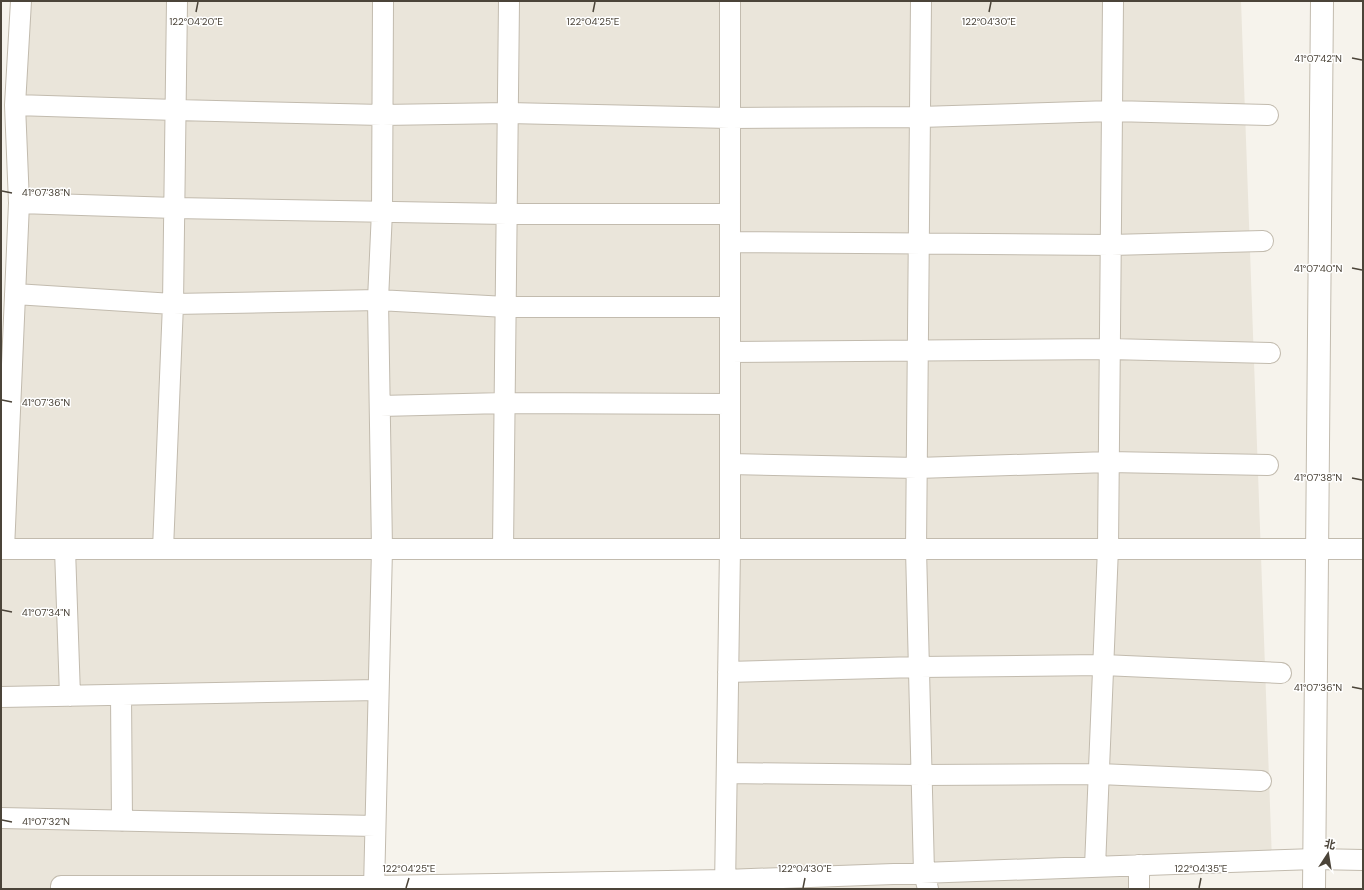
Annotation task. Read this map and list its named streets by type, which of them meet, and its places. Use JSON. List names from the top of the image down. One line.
{"north":"top","coordinates":["122°04'20\"E","122°04'25\"E","122°04'30\"E","41°07'42\"N","41°07'38\"N","41°07'40\"N","41°07'36\"N","41°07'34\"N","41°07'32\"N","122°04'35\"E"]}
